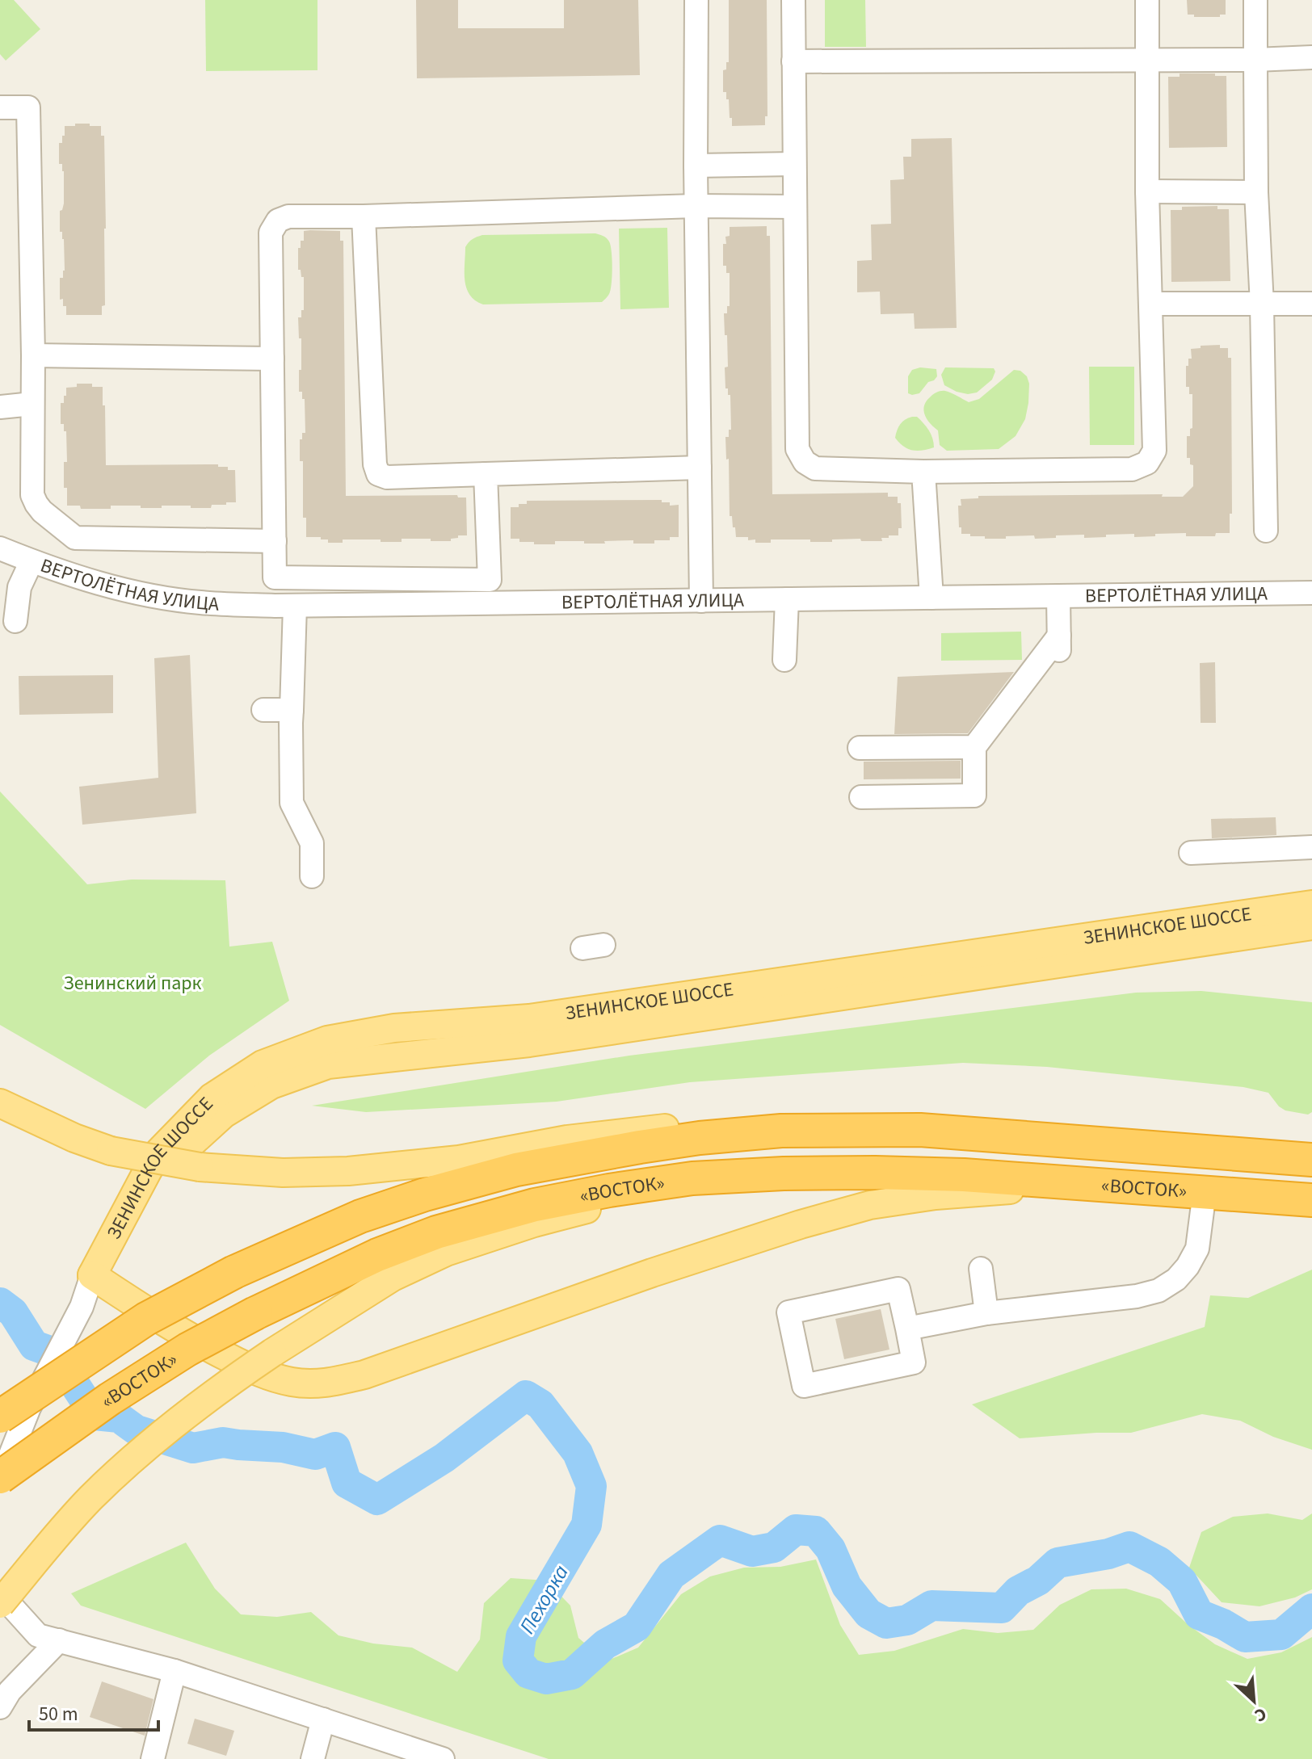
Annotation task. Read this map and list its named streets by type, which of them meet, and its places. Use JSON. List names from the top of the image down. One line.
{"streets":{"highway":["«ВОСТОК»"],"main road":["ЗЕНИНСКОЕ ШОССЕ"],"street":["ВЕРТОЛЁТНАЯ УЛИЦА"]},"water":["Пехорка"],"parks":["Зенинский парк"],"scale_bar":"50 m","north":"bottom right"}
